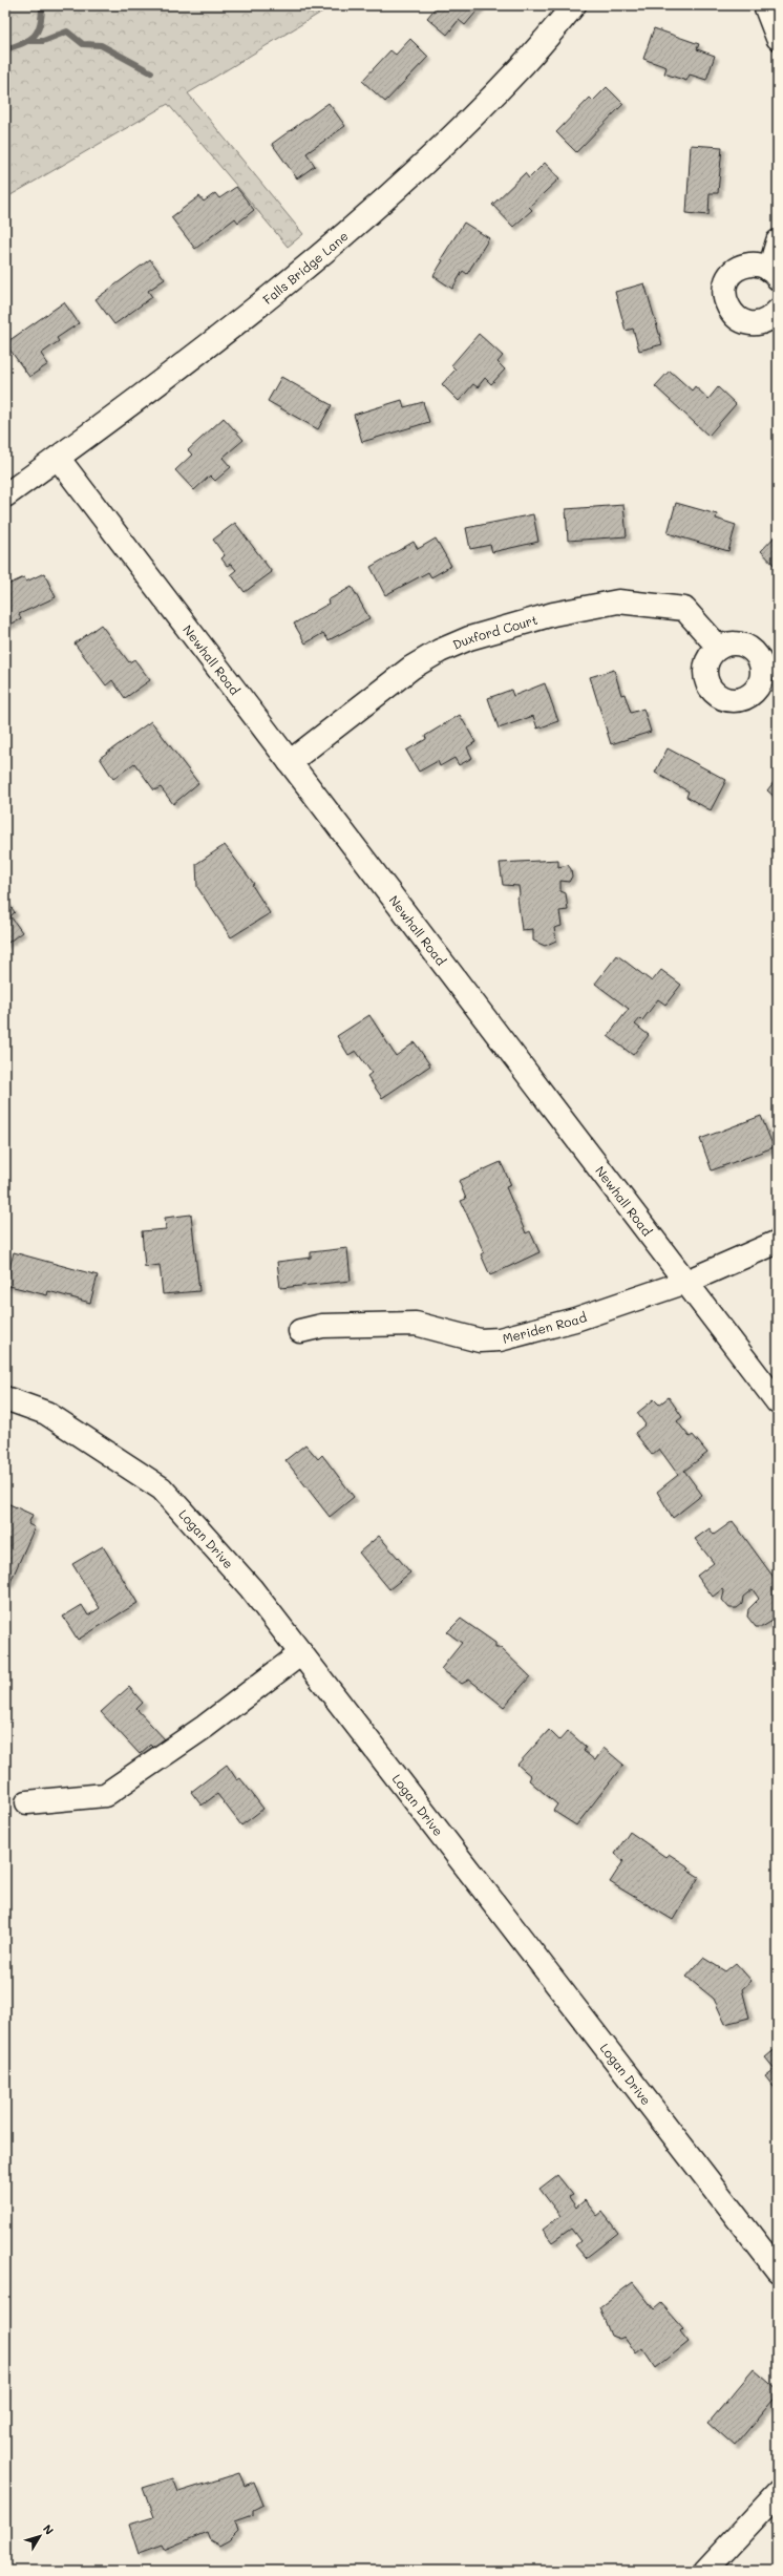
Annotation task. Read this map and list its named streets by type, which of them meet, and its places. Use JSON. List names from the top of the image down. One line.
{"streets":{"street":["Falls Bridge Lane","Duxford Court","Newhall Road","Meriden Road","Logan Drive"]},"crossings":[["Falls Bridge Lane","Newhall Road"],["Duxford Court","Newhall Road"],["Newhall Road","Meriden Road"]],"north":"top right"}
